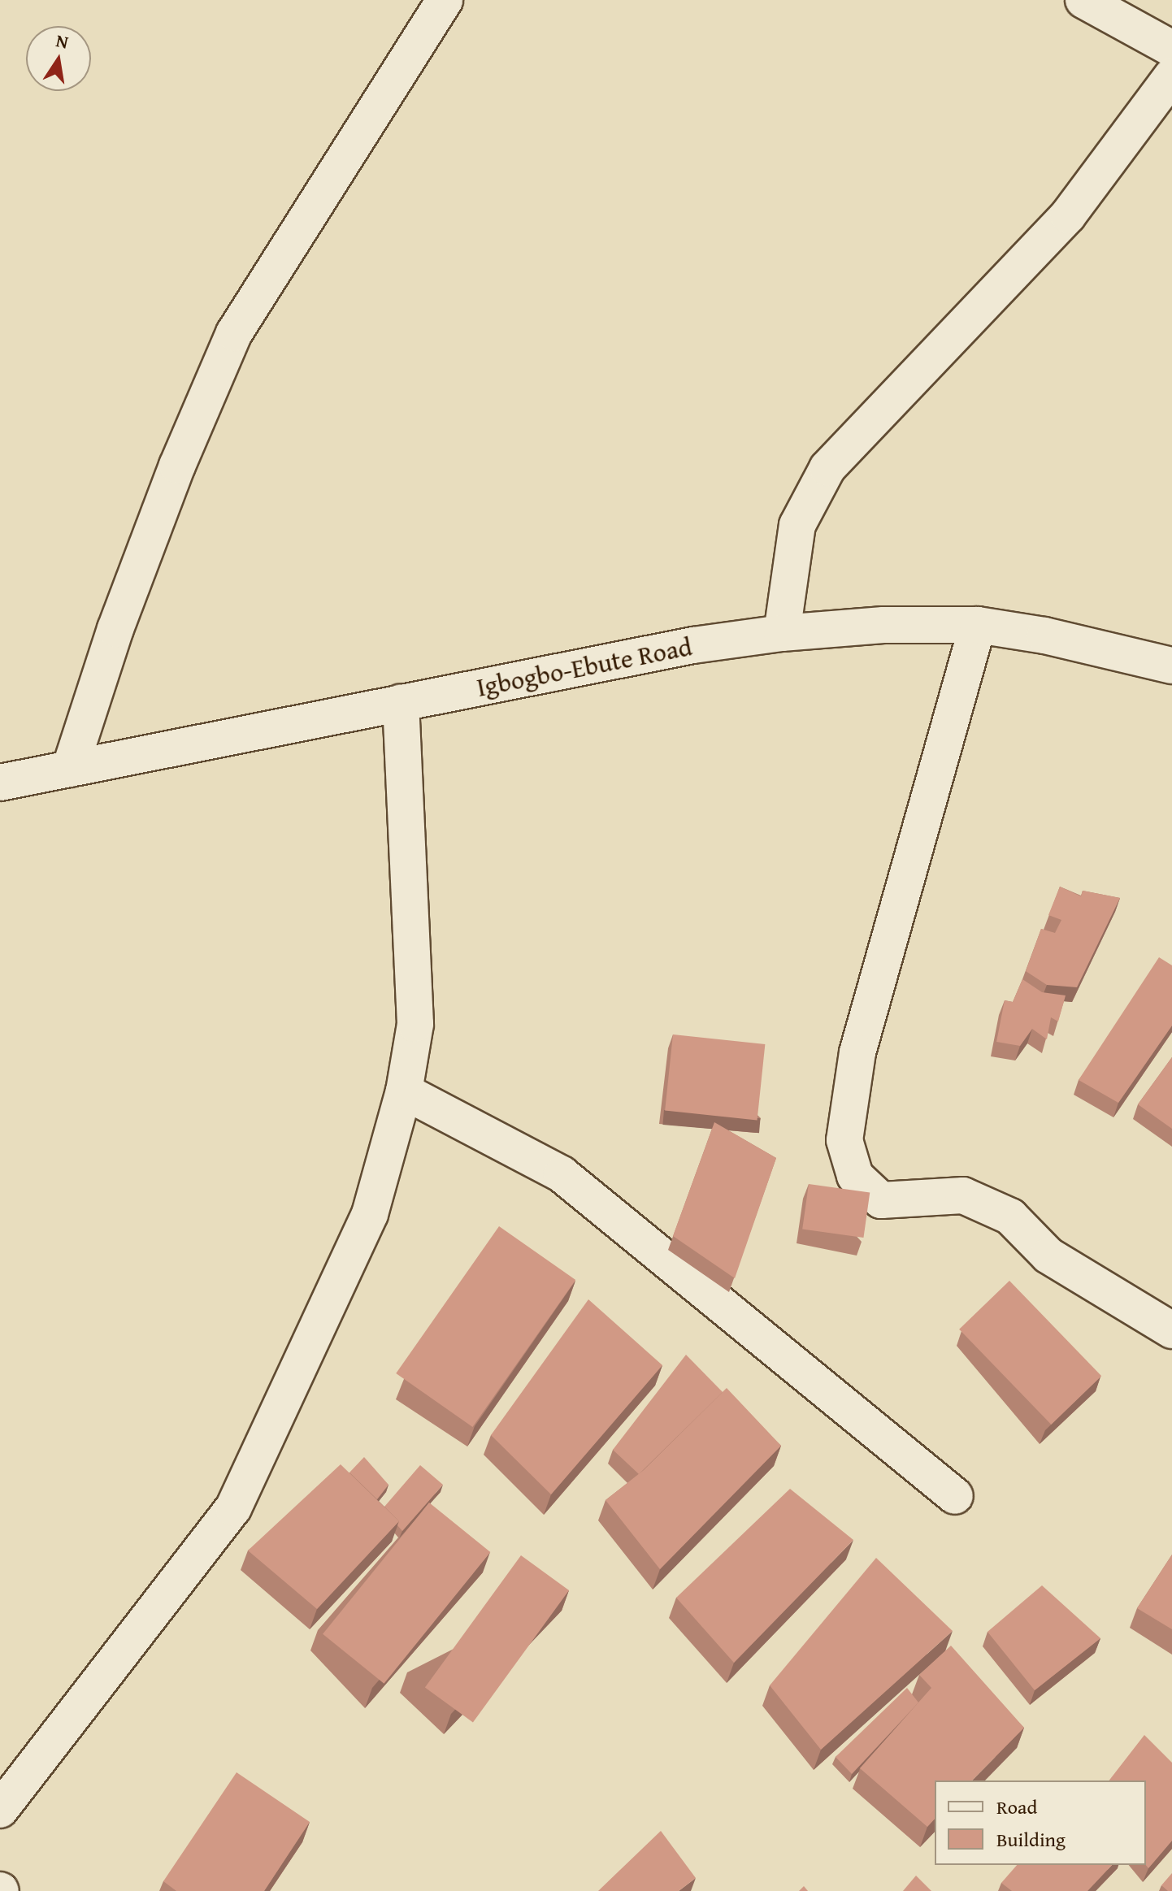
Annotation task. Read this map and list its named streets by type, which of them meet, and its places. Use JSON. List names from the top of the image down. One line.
{"streets":{"street":["Igbogbo-Ebute Road"]},"legend":["Road","Building"],"north":"top"}
